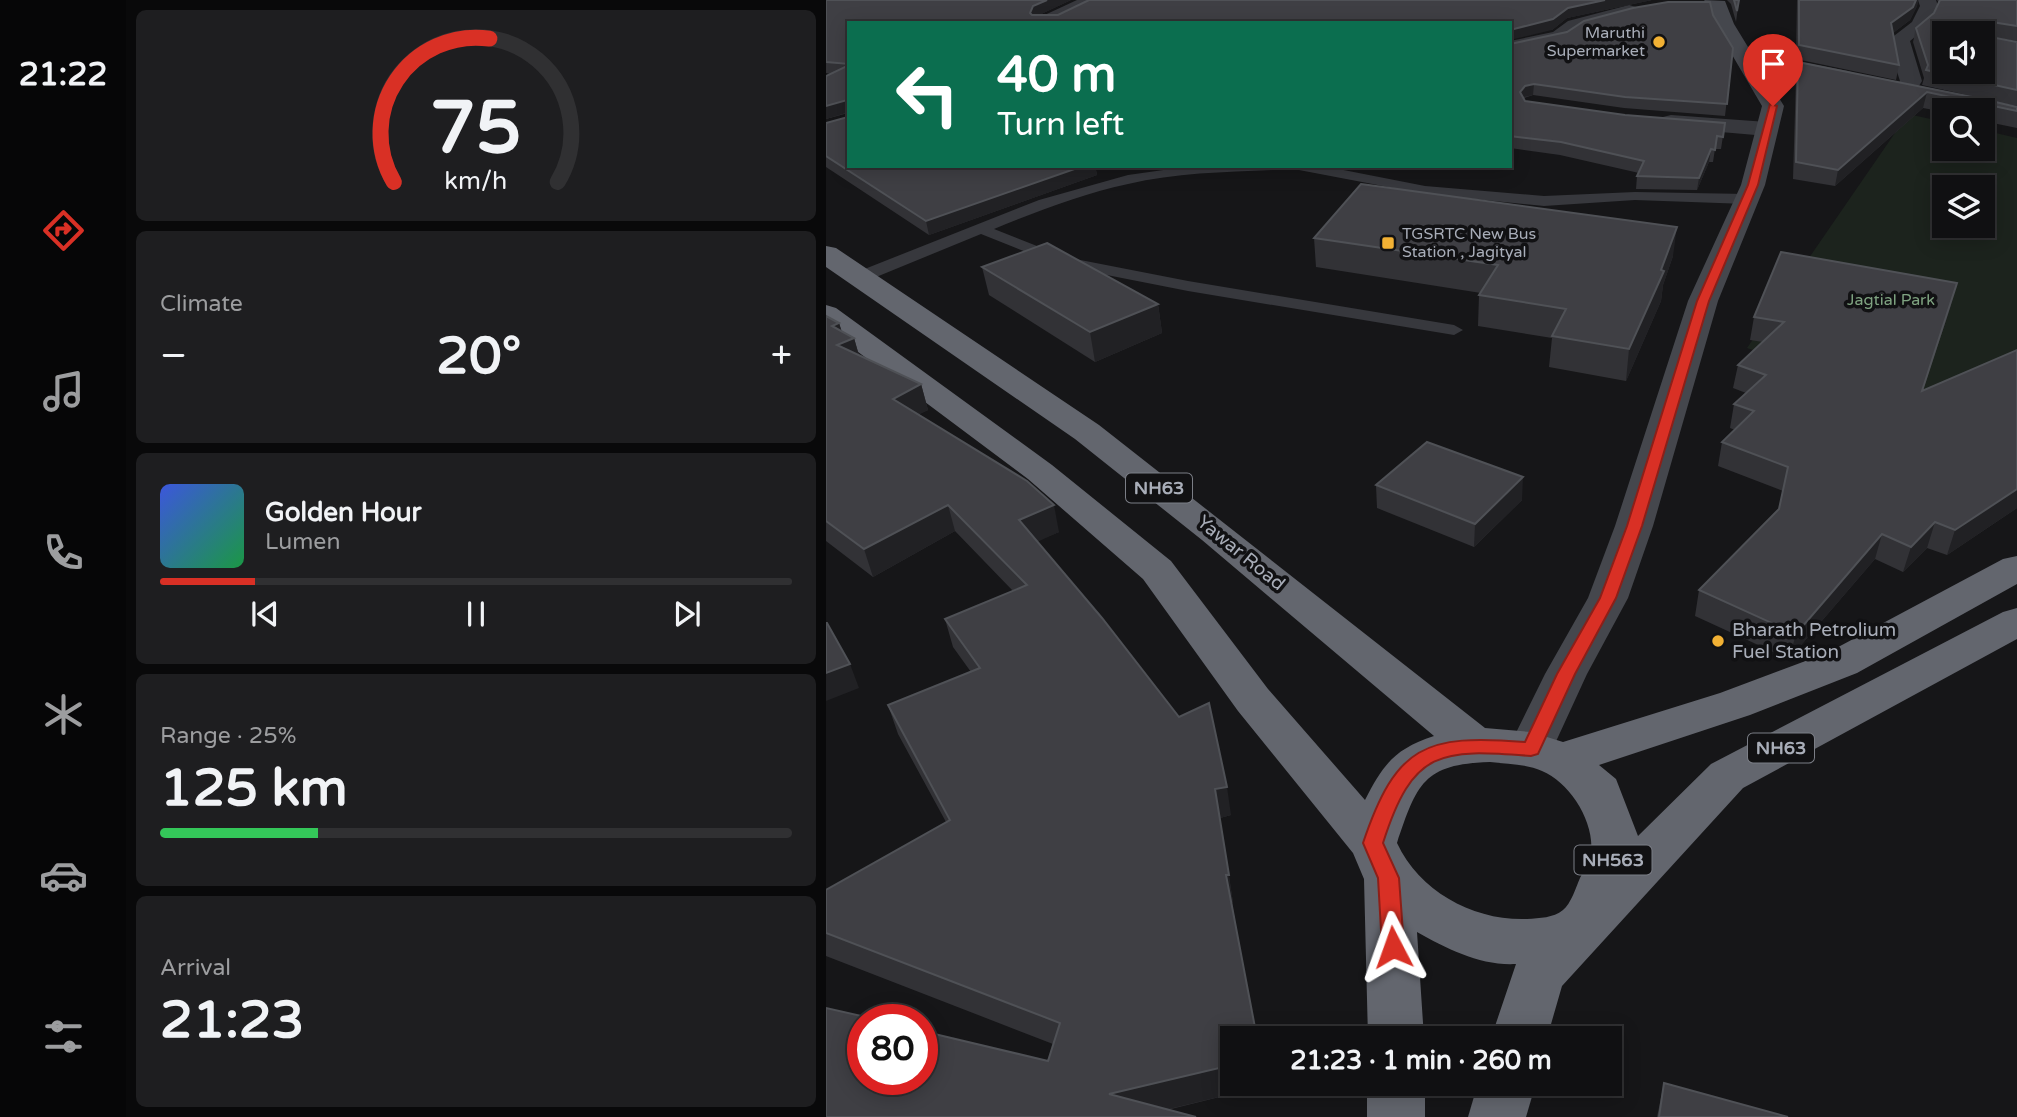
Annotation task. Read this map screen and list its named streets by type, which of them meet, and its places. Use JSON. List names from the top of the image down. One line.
{"streets":{"highway":["NH63","Yawar Road","NH563"]},"crossings":[["NH63","Yawar Road"],["NH63","NH563"],["Yawar Road","NH563"]],"parks":["Jagtial Park"],"places":{"other":["Maruthi Supermarket","Bharath Petrolium Fuel Station"],"transit":["TGSRTC New Bus Station , Jagityal"]},"page":{"tabs":"21:22","turn":["40 m","Turn left"],"tile":["Climate",["Range · 25%","125 km"],["Arrival","21:23"]],"heat":["−","20°","+"],"song":["Golden Hour","Lumen"],"limit":"80","trip":"21:23 · 1 min · 260 m","gauge":["75","km/h"]}}
